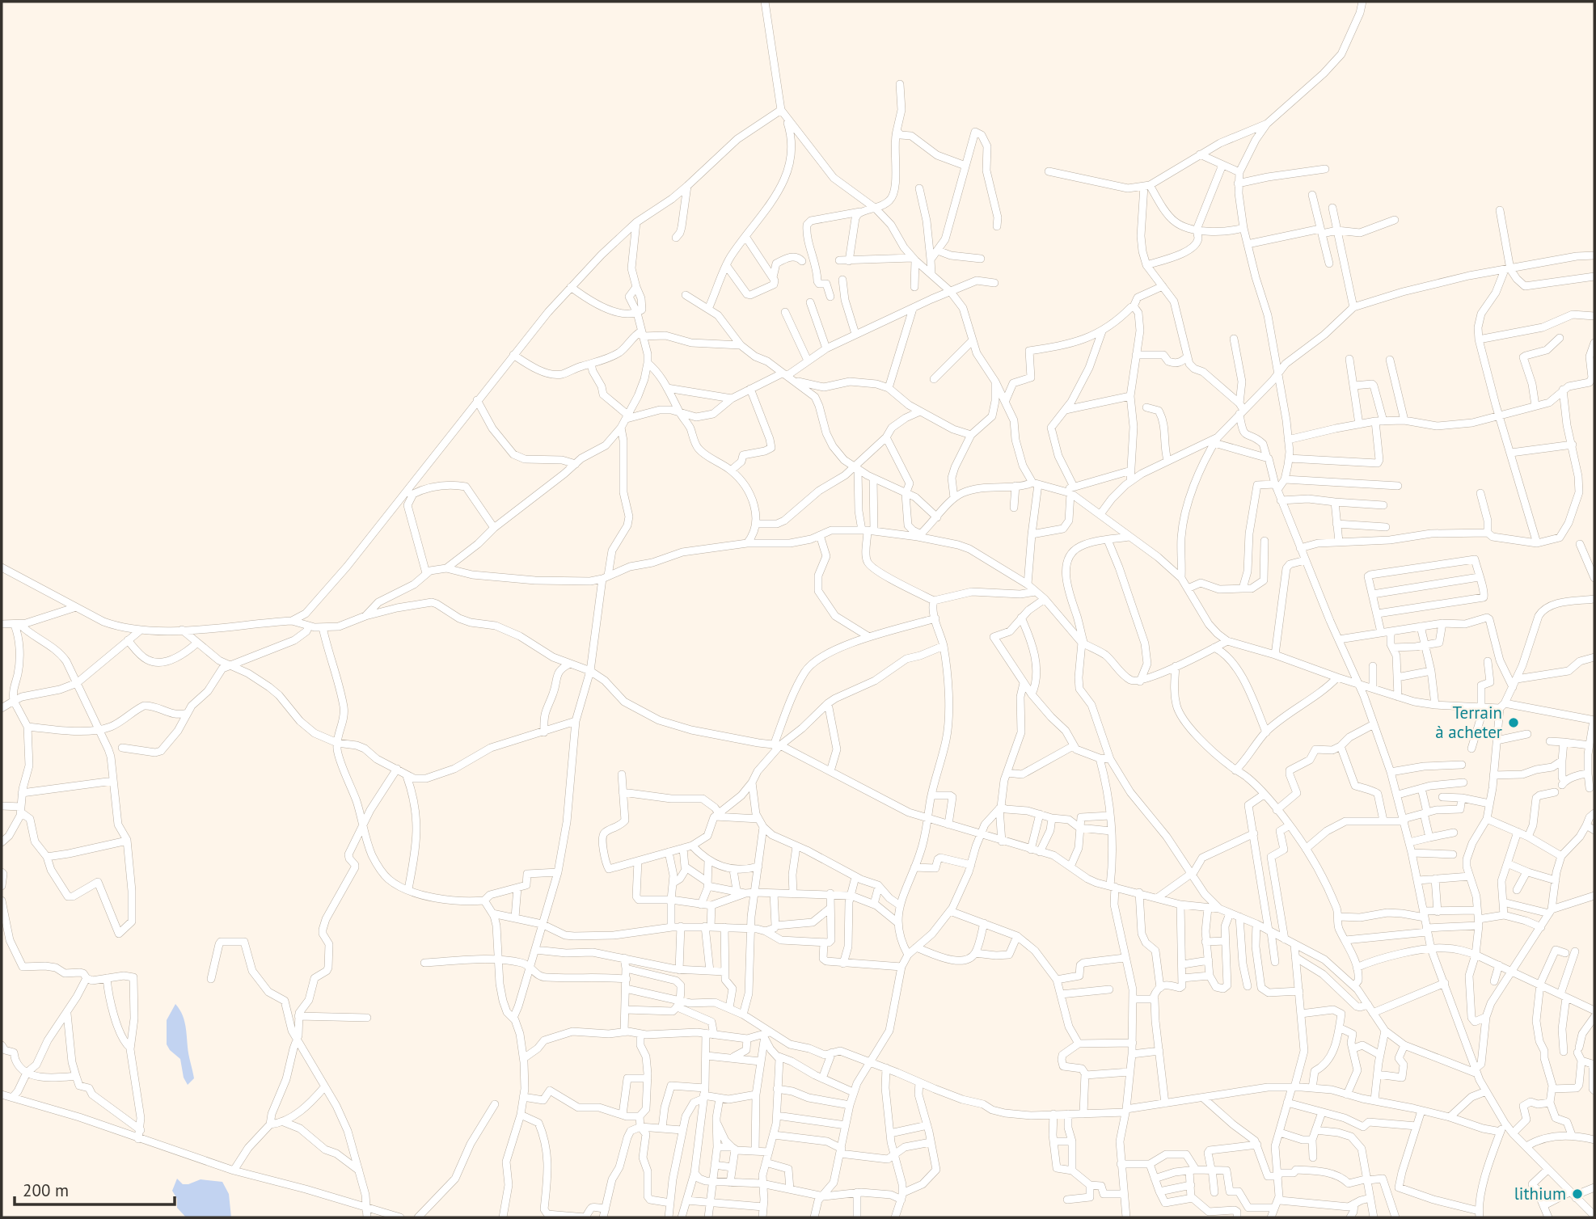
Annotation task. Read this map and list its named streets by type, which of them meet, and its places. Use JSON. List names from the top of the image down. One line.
{"places":["Terrain à acheter","lithium"],"scale_bar":"200 m"}
